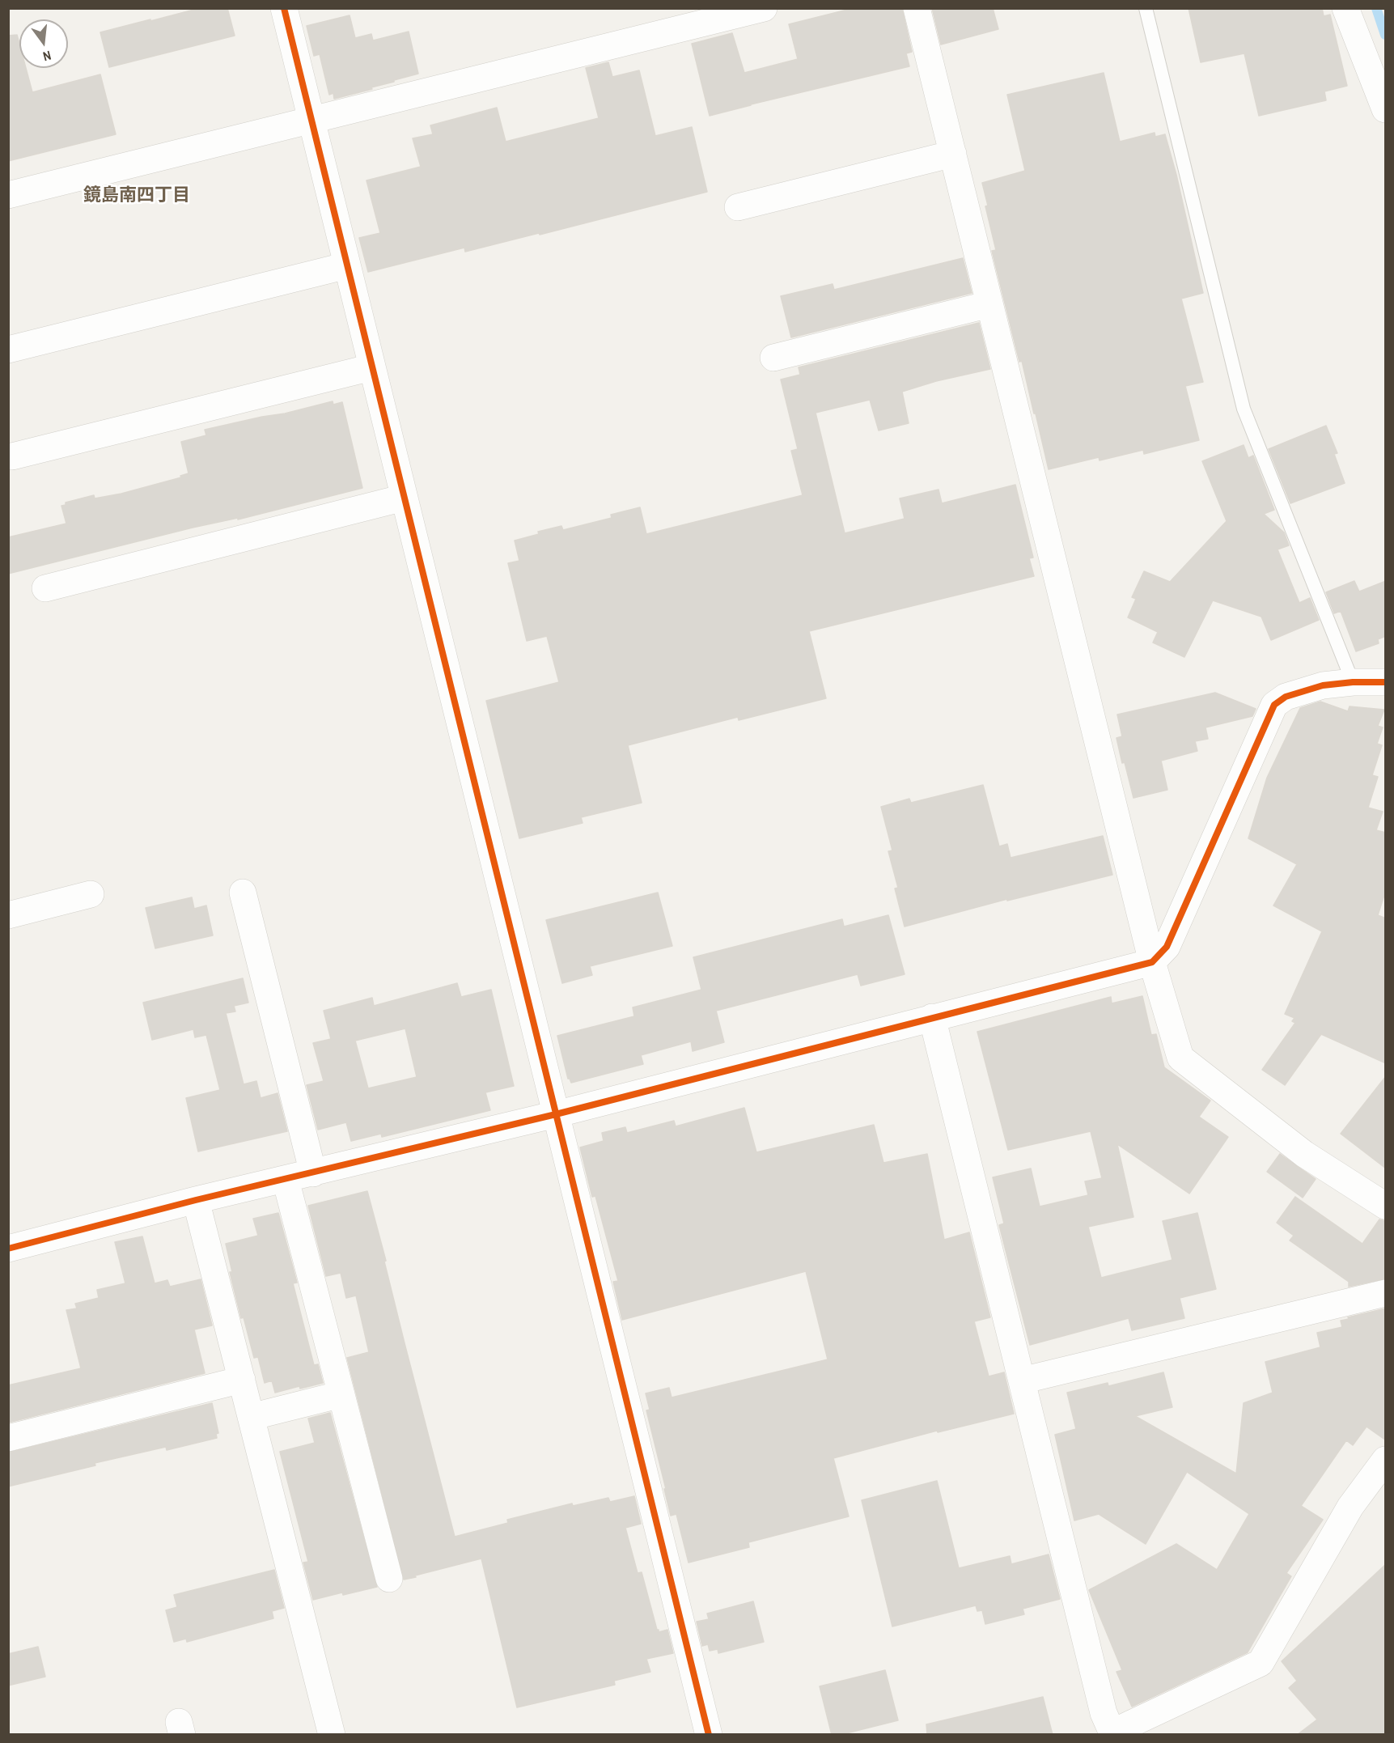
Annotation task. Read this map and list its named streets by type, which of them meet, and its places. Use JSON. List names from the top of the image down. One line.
{"districts":["鏡島南四丁目"],"north":"bottom"}
